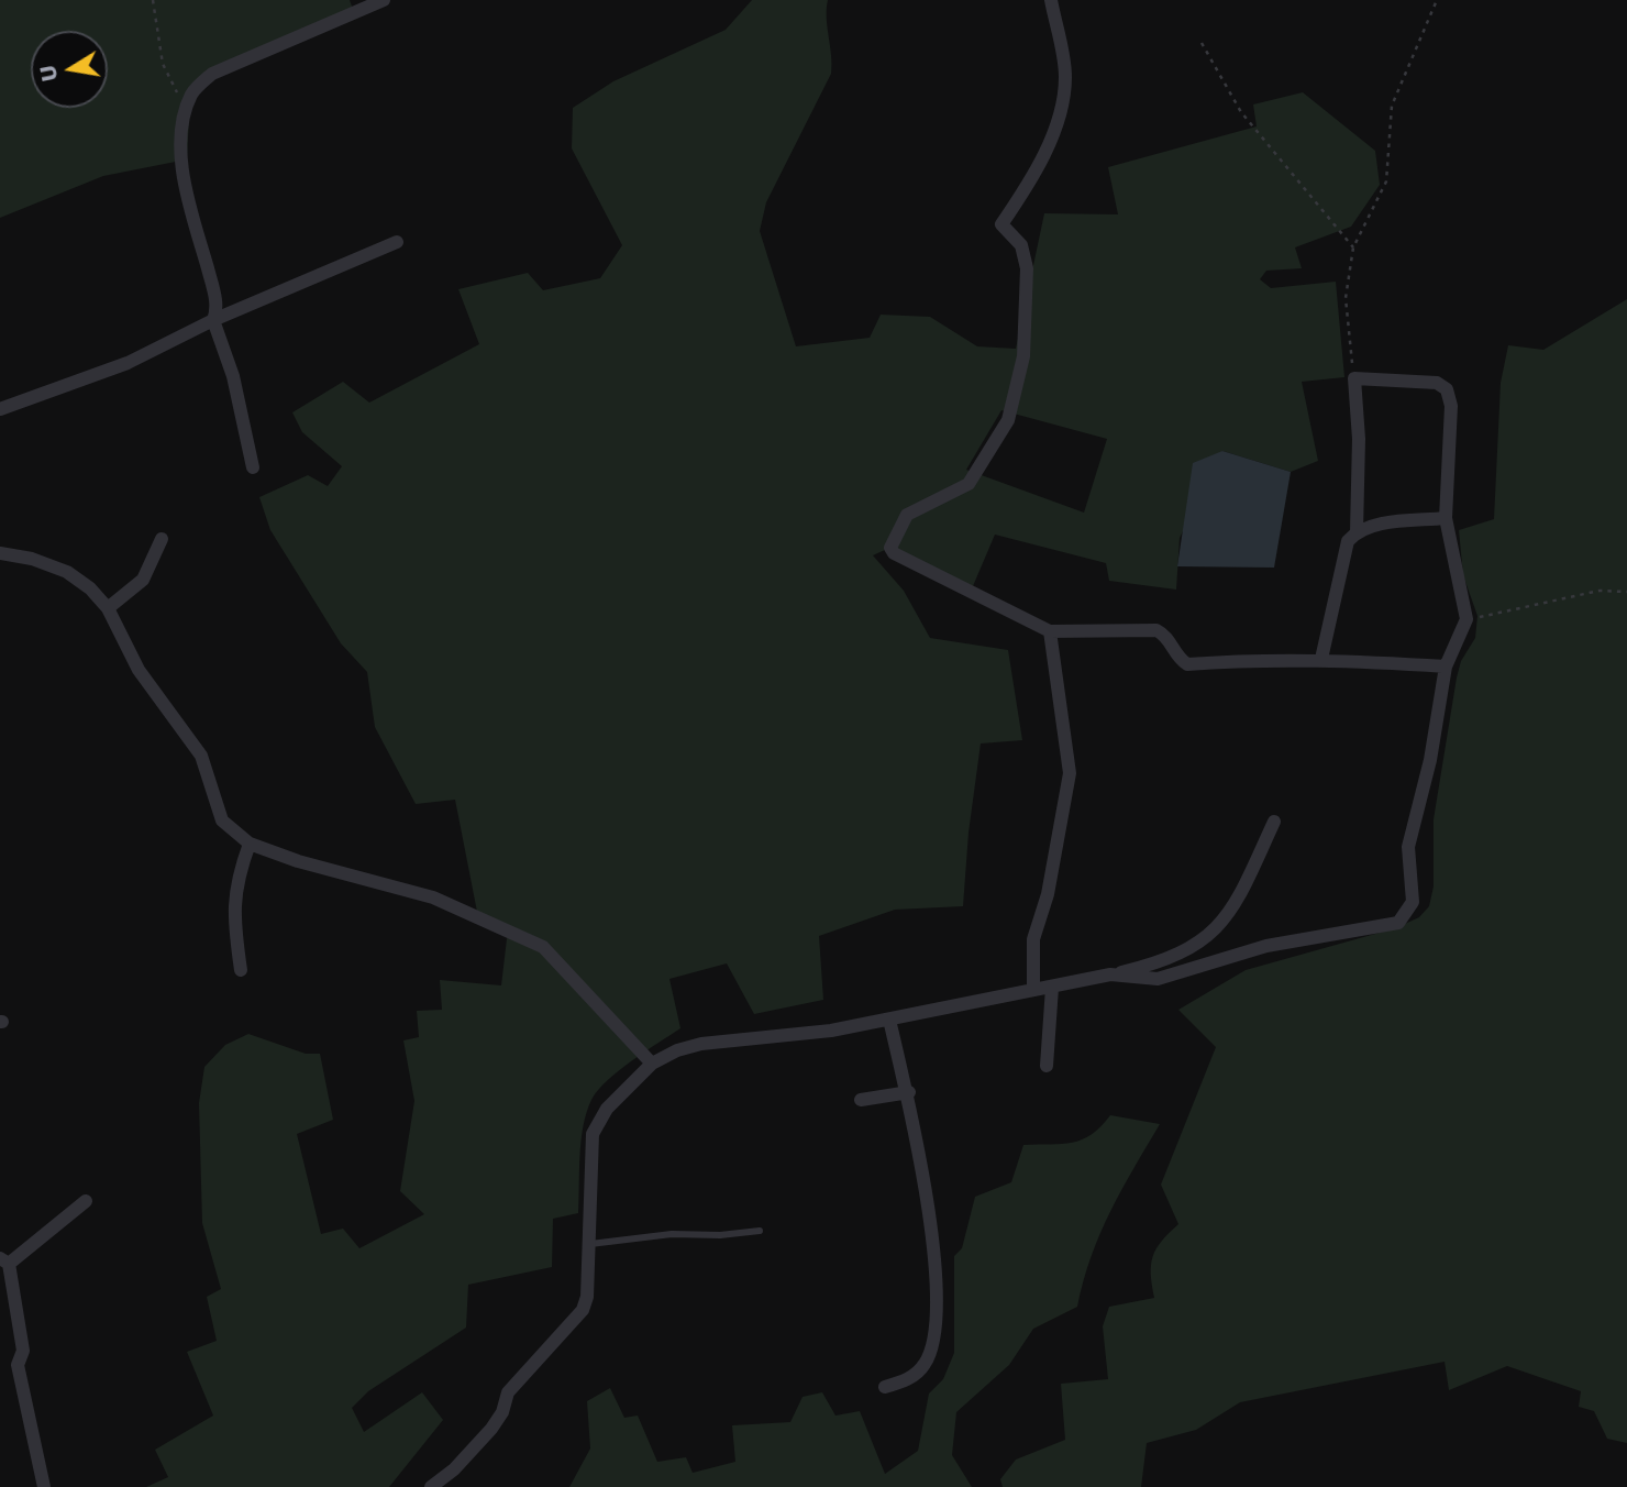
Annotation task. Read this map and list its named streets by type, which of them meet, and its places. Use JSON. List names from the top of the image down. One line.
{"north":"left"}
